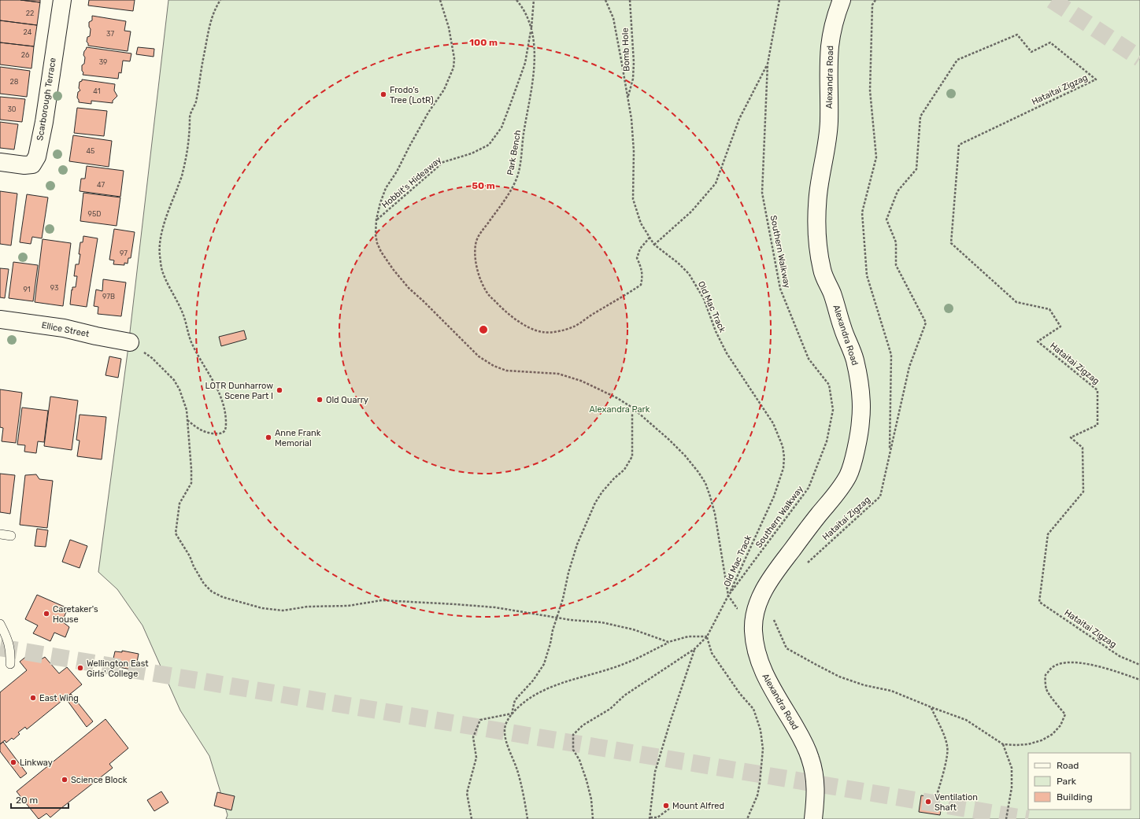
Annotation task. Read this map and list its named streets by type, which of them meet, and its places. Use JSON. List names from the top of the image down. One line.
{"streets":{"street":["Alexandra Road","Scarborough Terrace","Ellice Street"],"path":["Bomb Hole","Hataitai Zigzag","Park Bench","Hobbit's Hideaway","Southern Walkway","Old Mac Track"]},"crossings":[["Bomb Hole","Old Mac Track"],["Park Bench","Hobbit's Hideaway"],["Park Bench","Old Mac Track"],["Southern Walkway","Old Mac Track"]],"parks":["Alexandra Park"],"places":["Frodo’s Tree (LotR)","LOTR Dunharrow Scene Part I","Old Quarry","Anne Frank Memorial","Caretaker's House","Wellington East Girls' College","East Wing","Linkway","Science Block","Ventilation Shaft","Mount Alfred"],"house_numbers":["22","24","37","26","39","28","41","30","45","47","95D","97","93","91","97B"],"legend":["Road","Park","Building"],"scale_bar":"20 m","rings":["100 m","50 m"]}
